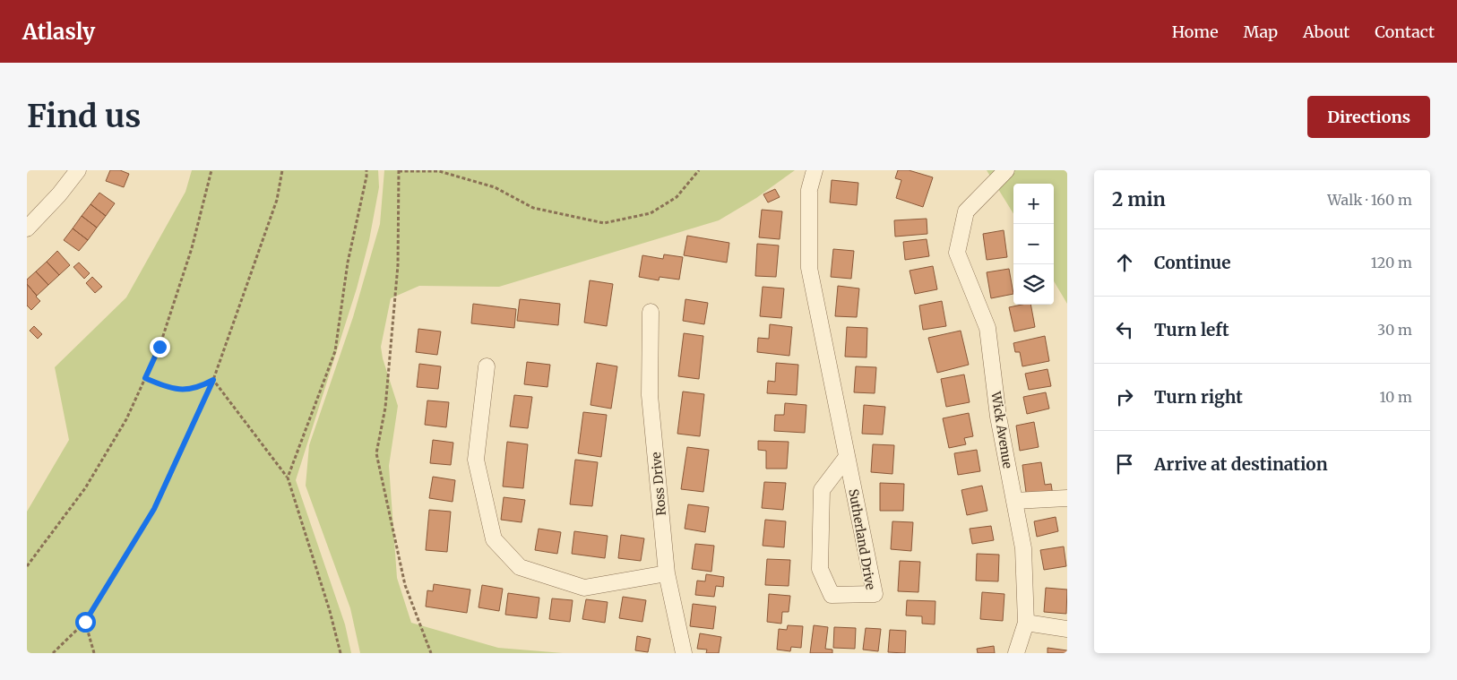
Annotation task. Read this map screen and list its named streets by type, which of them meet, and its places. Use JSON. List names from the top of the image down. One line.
{"streets":{"street":["Wick Avenue","Ross Drive","Sutherland Drive"]},"page":{"header":"Atlasly","nav":["Home","Map","About","Contact"],"buttons":"Directions","title":"Find us","heading":["2 min","Walk · 160 m"],"map_buttons":["+","−"],"list":[["Continue","120 m"],["Turn left","30 m"],["Turn right","10 m"],"Arrive at destination"]}}
